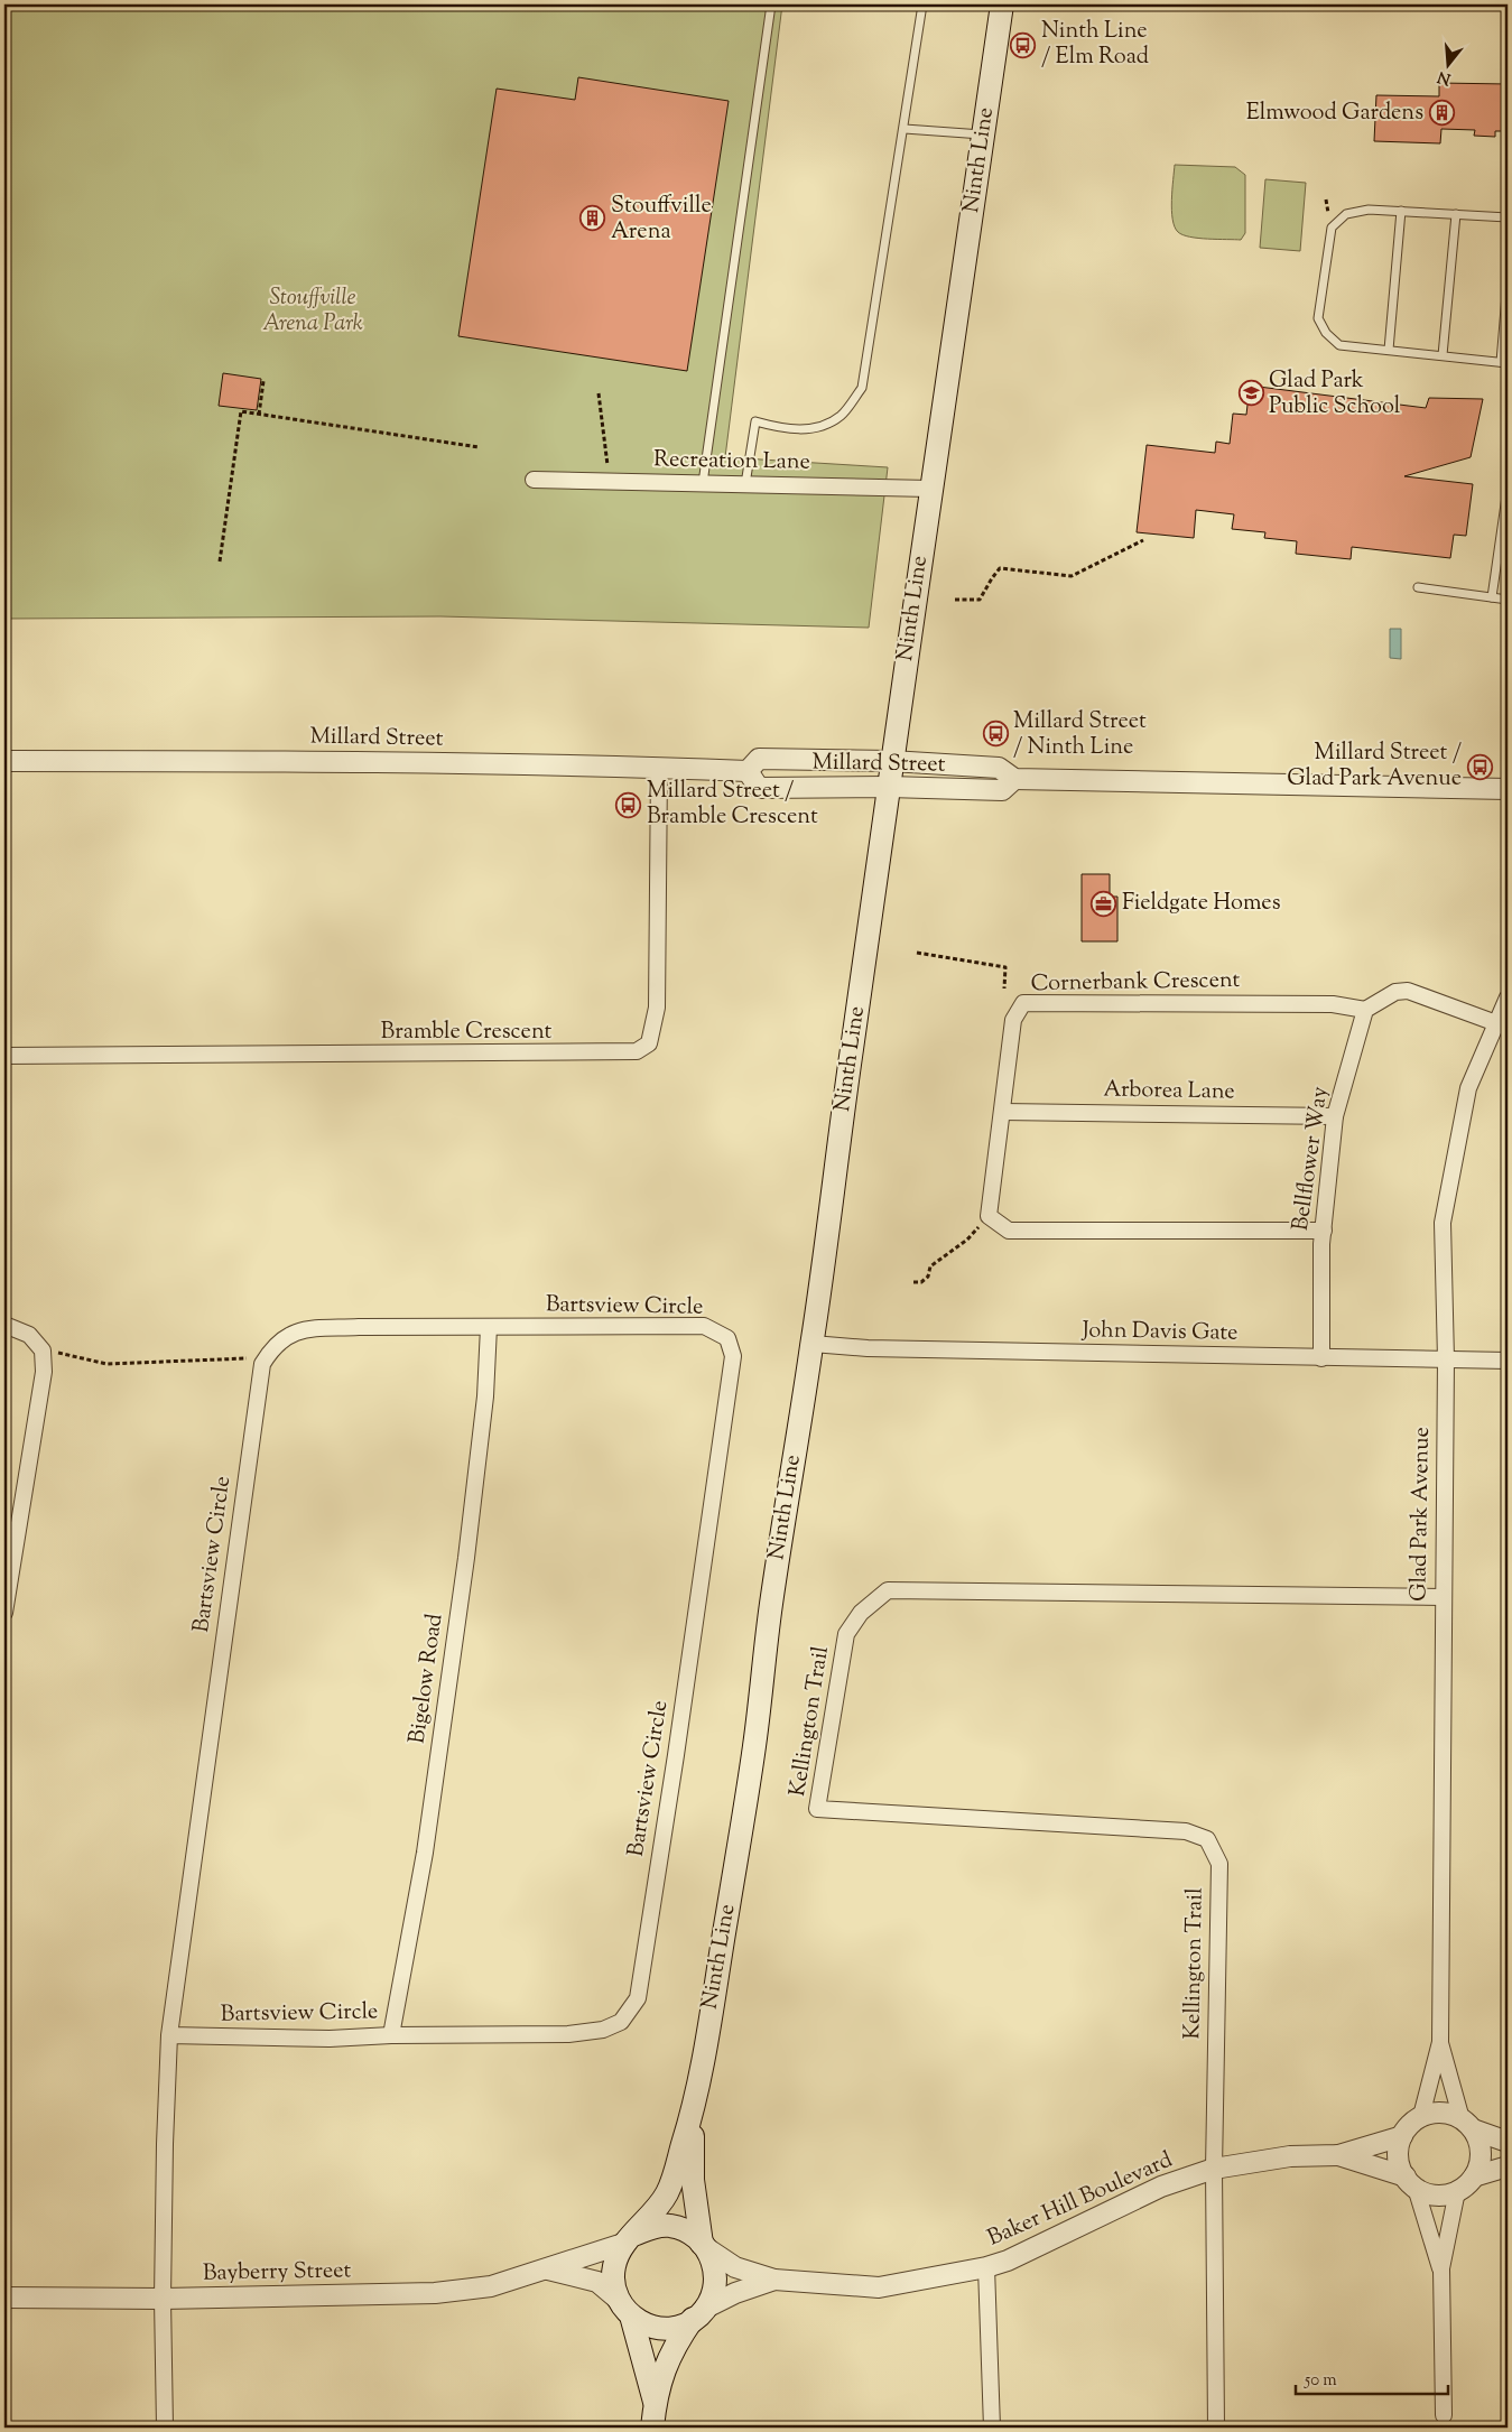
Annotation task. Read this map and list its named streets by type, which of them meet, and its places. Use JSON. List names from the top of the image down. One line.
{"streets":{"main road":["Ninth Line"],"street":["Recreation Lane","Millard Street","Cornerbank Crescent","Bramble Crescent","Arborea Lane","Bellflower Way","Bartsview Circle","John Davis Gate","Glad Park Avenue","Bigelow Road","Kellington Trail","Baker Hill Boulevard","Bayberry Street"]},"crossings":[["Ninth Line","Recreation Lane"],["Ninth Line","Millard Street"],["Ninth Line","John Davis Gate"],["Ninth Line","Baker Hill Boulevard"],["Ninth Line","Bayberry Street"],["Millard Street","Bramble Crescent"],["Cornerbank Crescent","Arborea Lane"],["Cornerbank Crescent","Bellflower Way"],["Arborea Lane","Bellflower Way"],["Bellflower Way","John Davis Gate"],["Bartsview Circle","Bigelow Road"],["Bartsview Circle","Bayberry Street"],["John Davis Gate","Glad Park Avenue"],["Glad Park Avenue","Kellington Trail"],["Glad Park Avenue","Baker Hill Boulevard"],["Kellington Trail","Baker Hill Boulevard"],["Baker Hill Boulevard","Bayberry Street"]],"parks":["Stouffville Arena Park"],"places":{"bus stop":["Ninth Line / Elm Road","Millard Street / Ninth Line","Millard Street / Glad Park Avenue","Millard Street / Bramble Crescent"],"building":["Elmwood Gardens","Stouffville Arena"],"school or university":["Glad Park Public School"],"office":["Fieldgate Homes"]},"scale_bar":"50 m","north":"bottom"}
